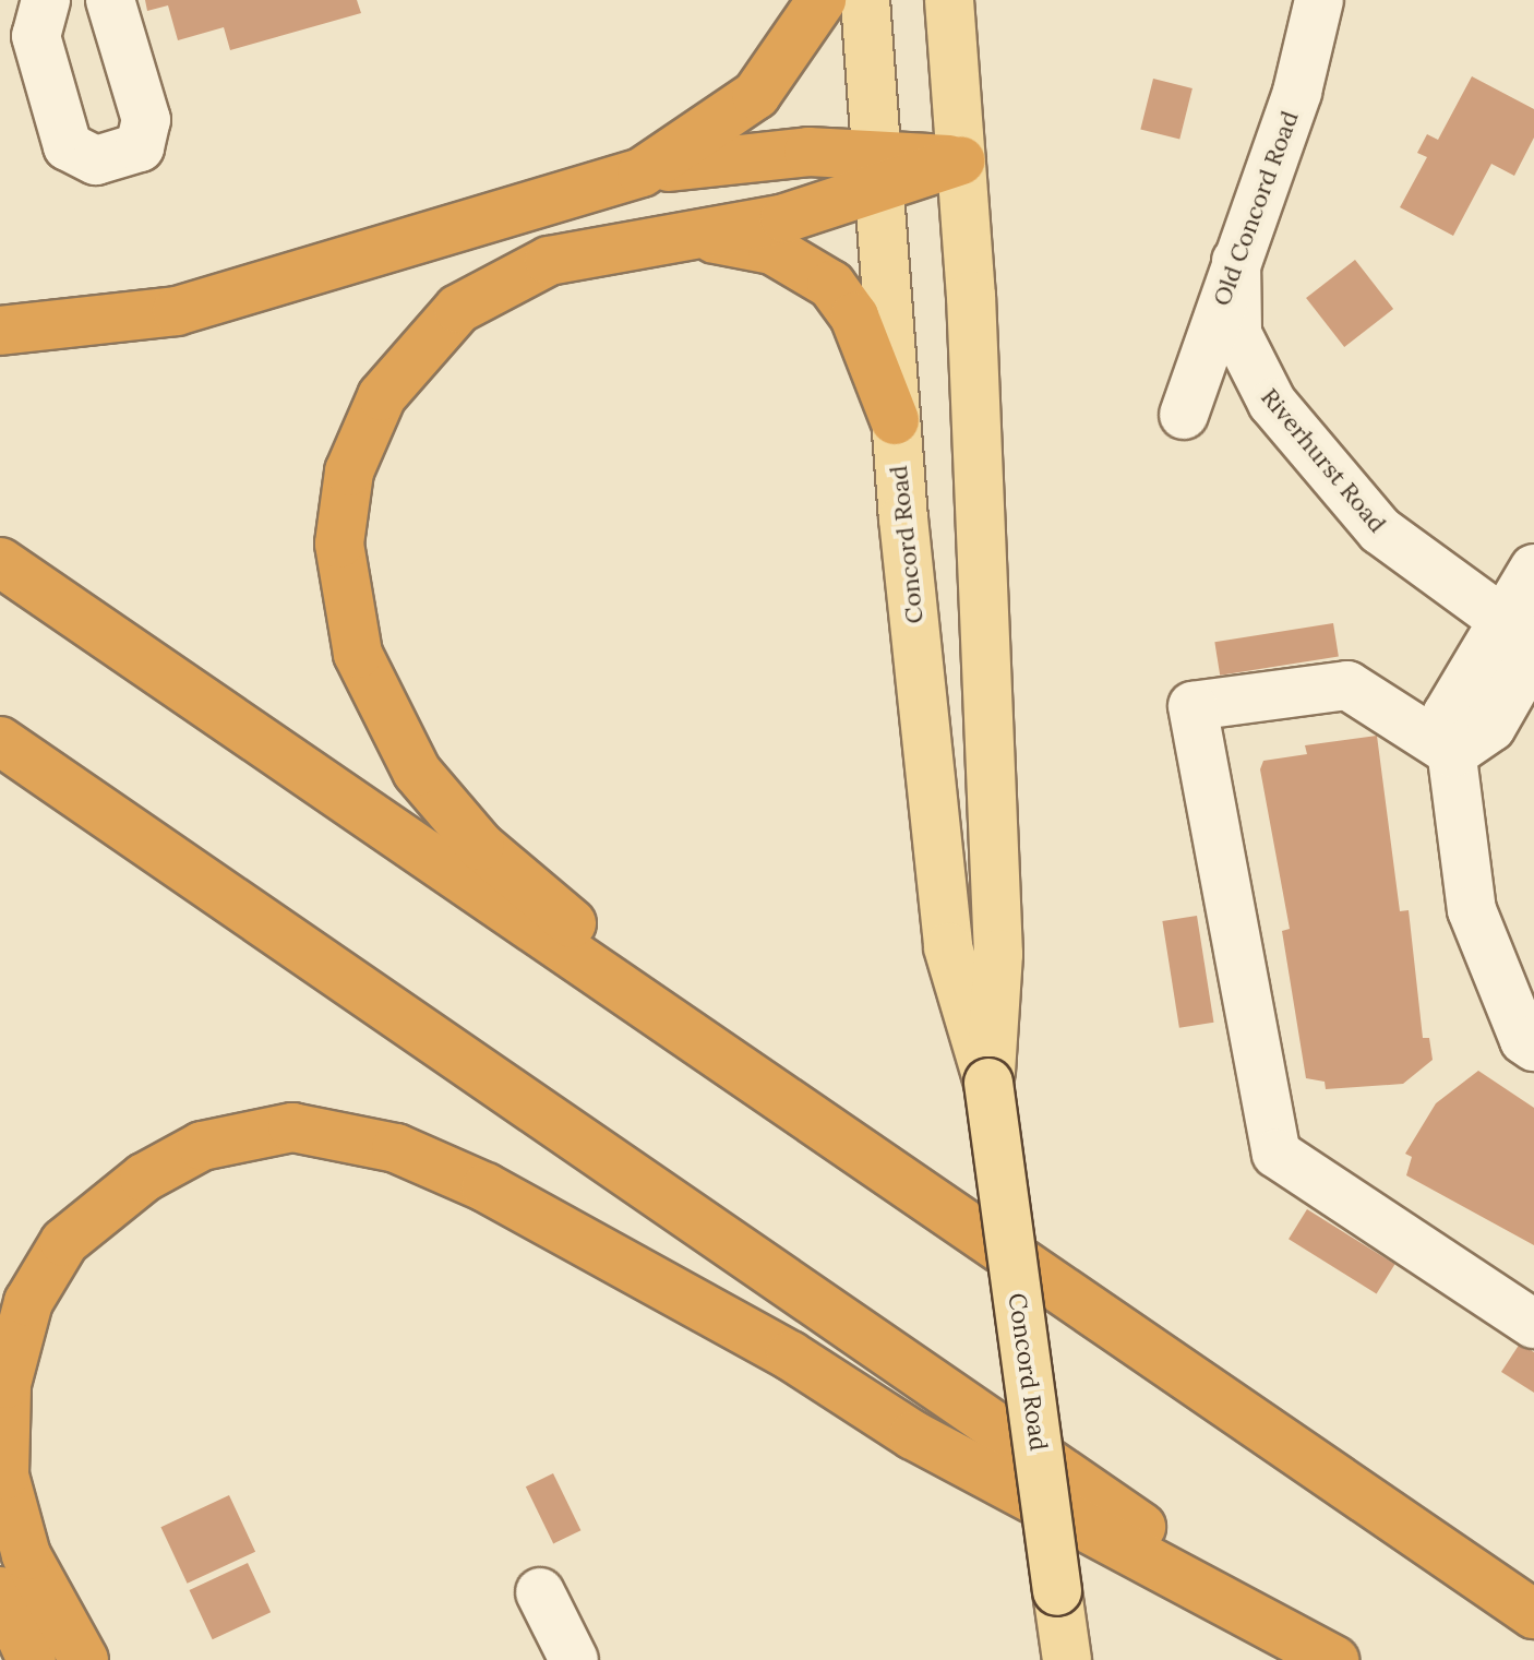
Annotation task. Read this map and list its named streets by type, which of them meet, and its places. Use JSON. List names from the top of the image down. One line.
{"streets":{"main road":["Concord Road"],"street":["Old Concord Road","Riverhurst Road"]},"crossings":[["Old Concord Road","Riverhurst Road"]]}
